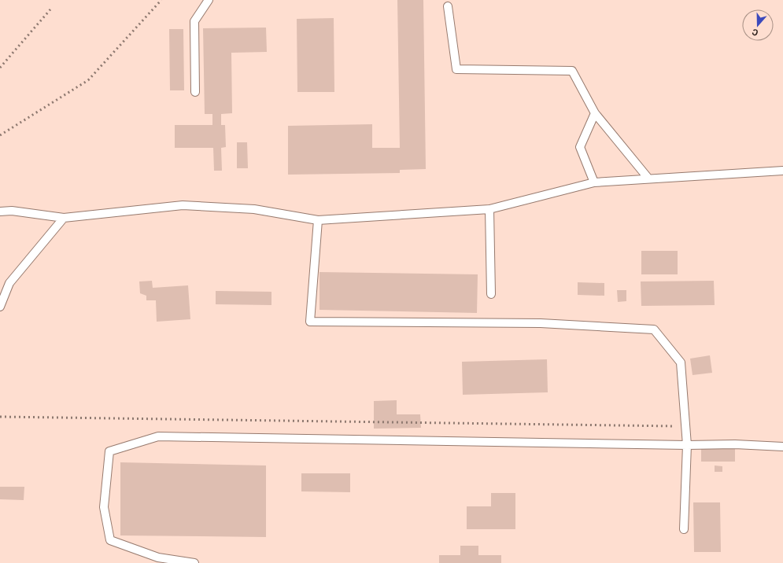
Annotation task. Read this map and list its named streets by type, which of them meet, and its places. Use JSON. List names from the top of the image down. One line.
{"north":"bottom"}
